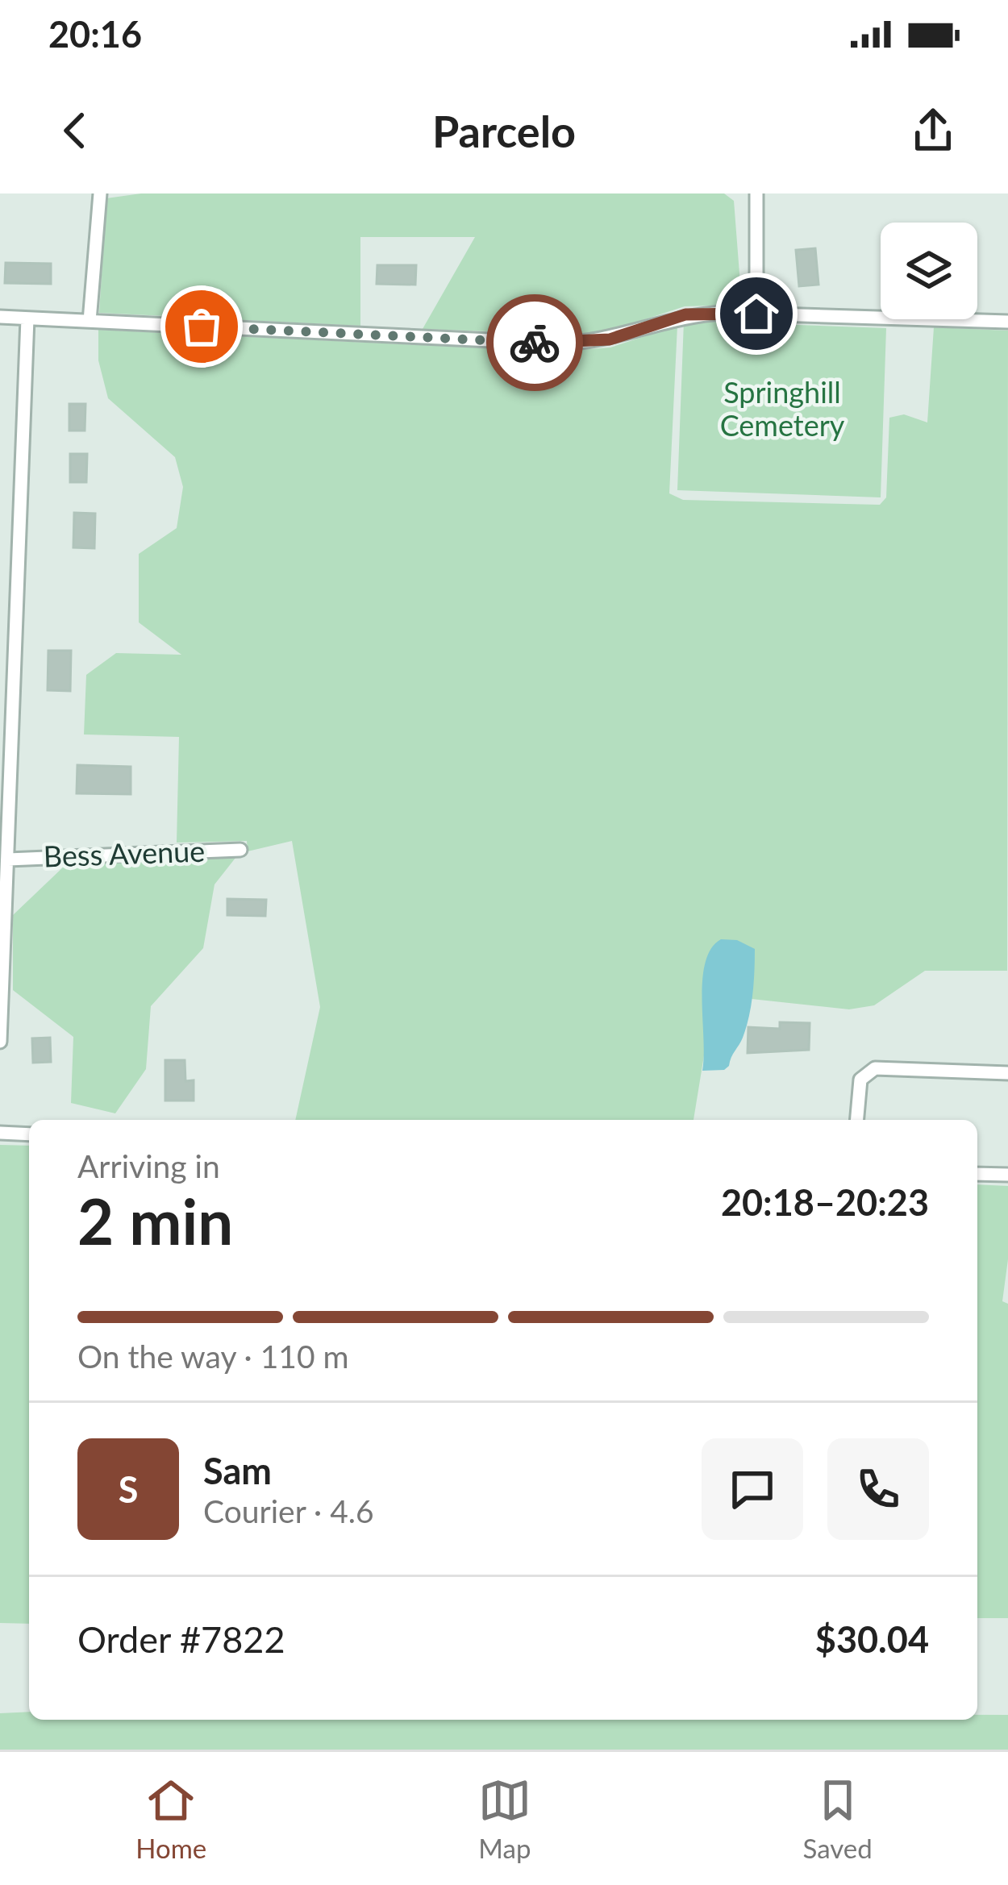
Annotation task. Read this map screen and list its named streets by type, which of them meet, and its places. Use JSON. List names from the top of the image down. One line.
{"streets":{"street":["Bess Avenue"]},"parks":["Springhill Cemetery"],"page":{"status":"20:16","header":"Parcelo","heading":["2 min","Arriving in","20:18–20:23"],"panel":["Sam","Courier · 4.6","Order #7822","$30.04"],"bar":"On the way · 110 m","round":"S","tabs":["Home","Map","Saved"]}}
